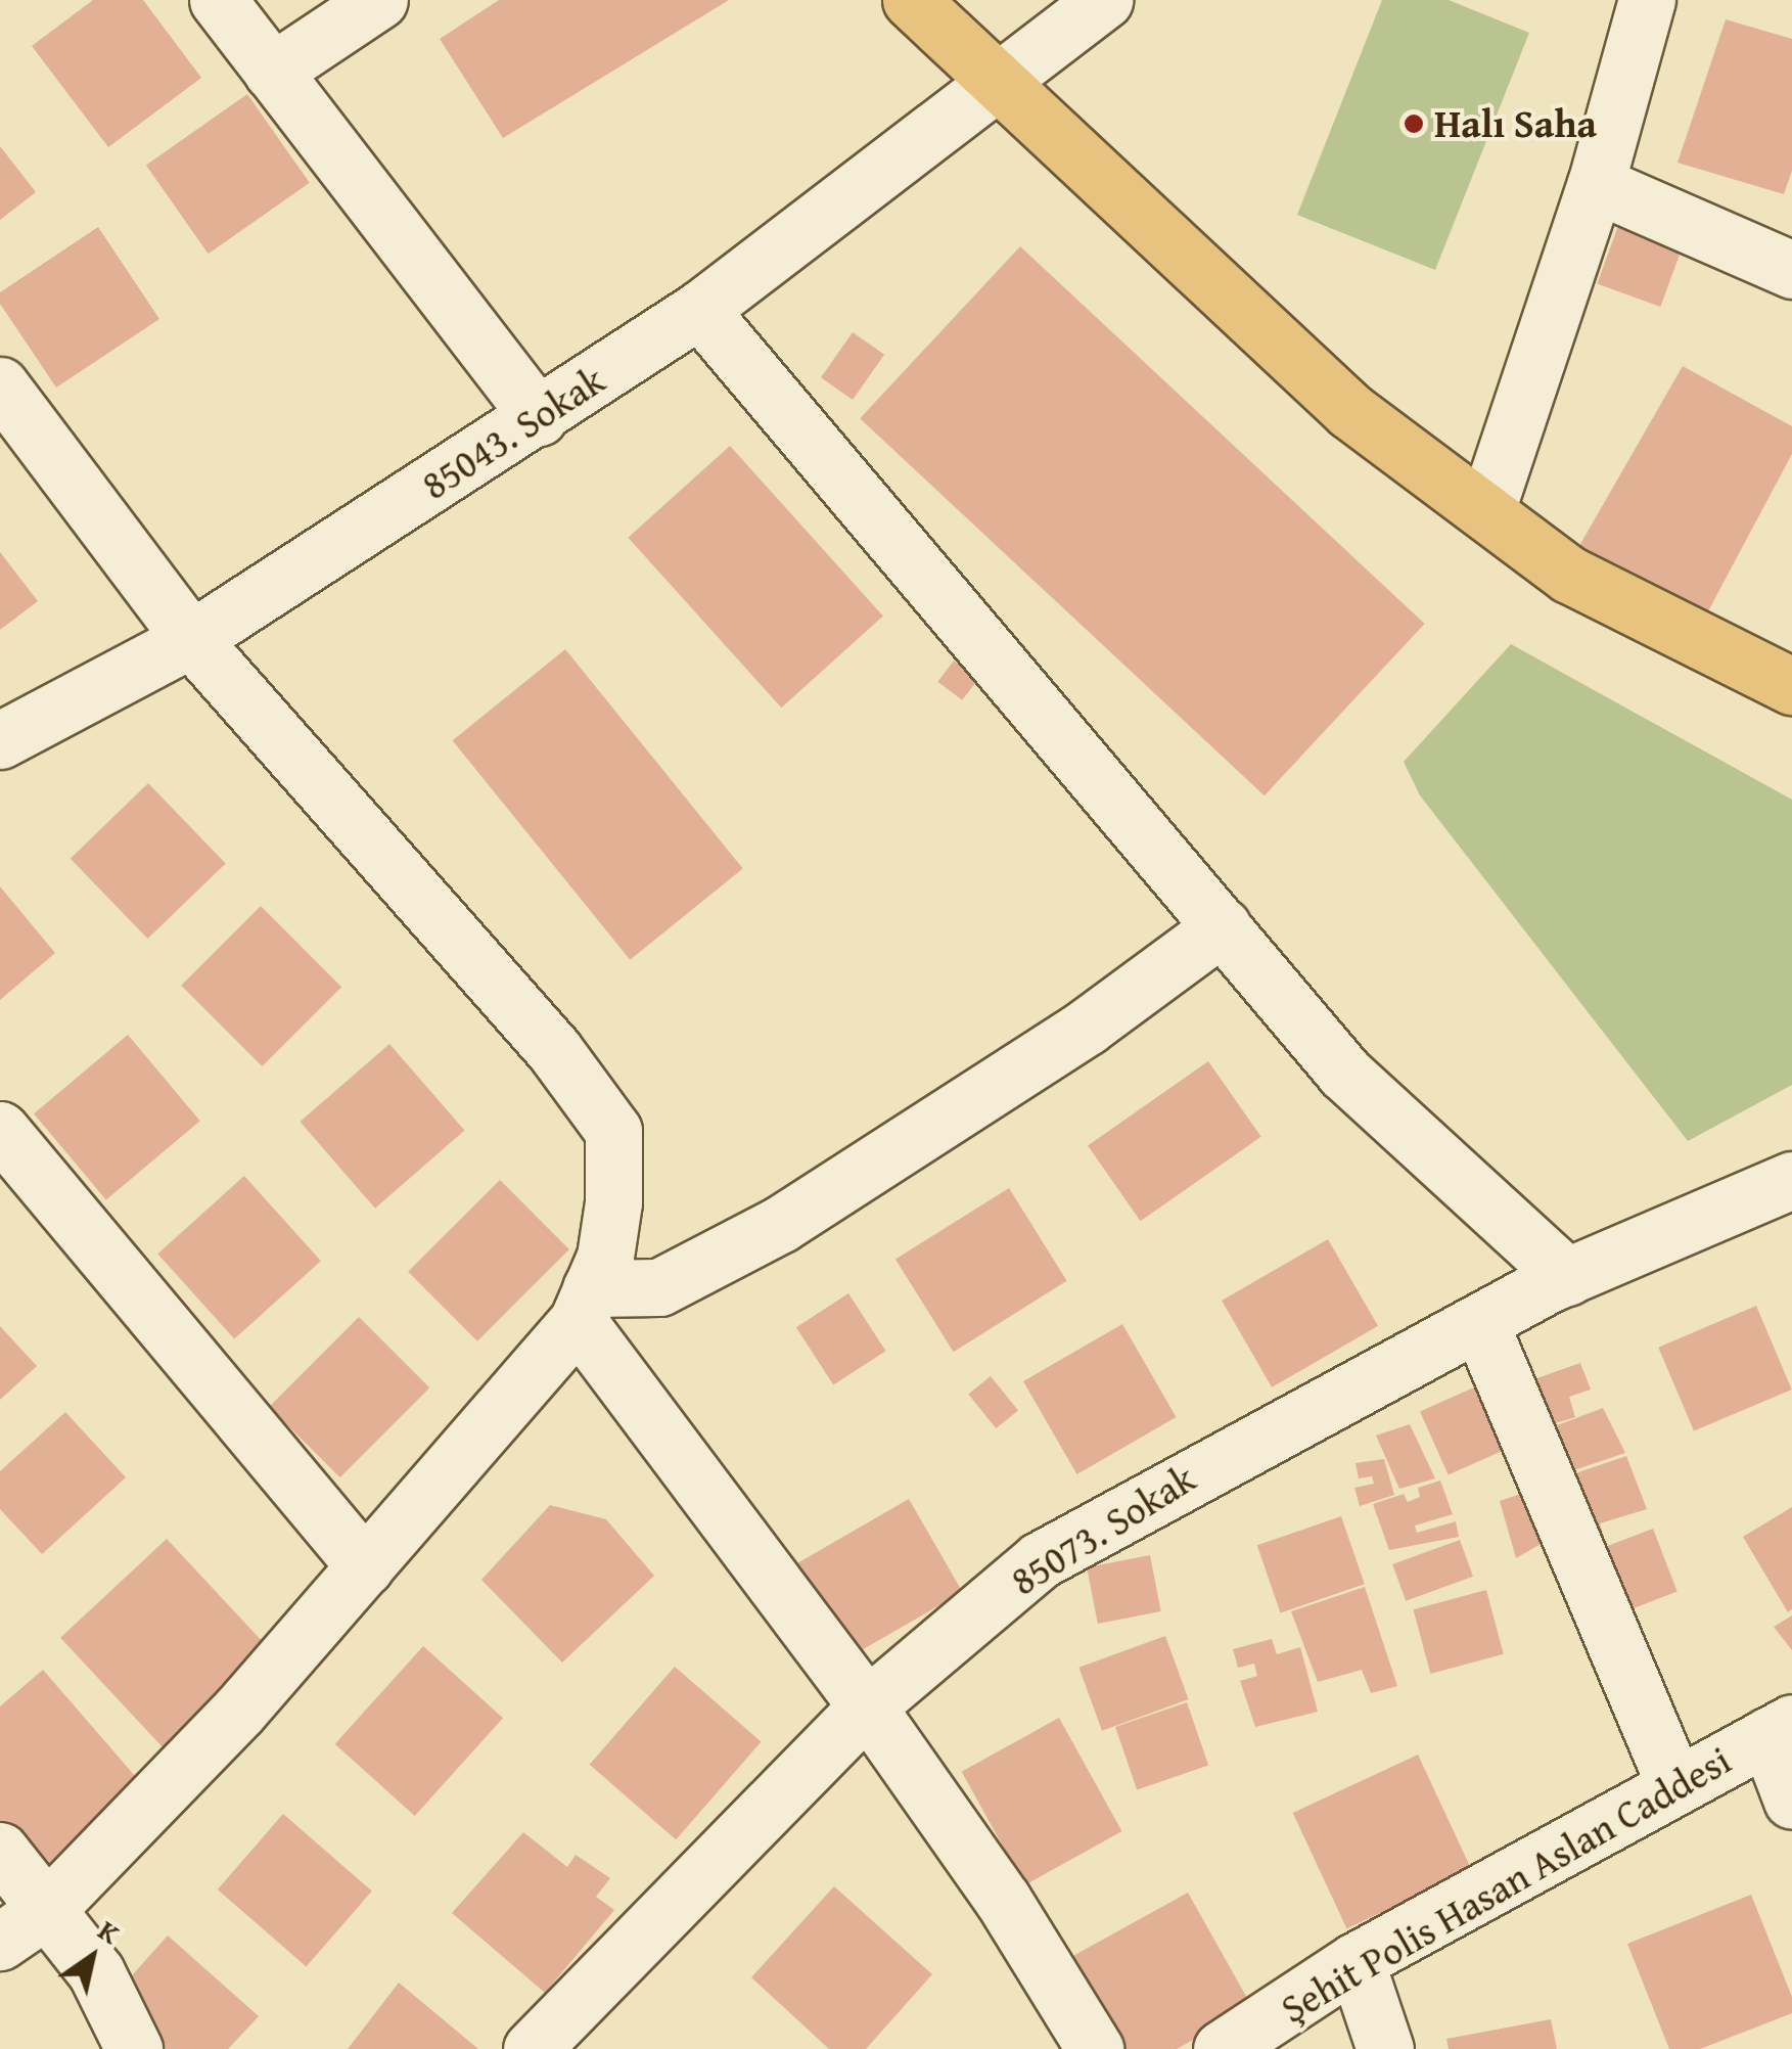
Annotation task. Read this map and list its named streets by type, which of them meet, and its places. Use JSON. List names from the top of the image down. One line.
{"streets":{"street":["85043. Sokak","85073. Sokak","Şehit Polis Hasan Aslan Caddesi"]},"places":["Halı Saha"],"north":"top right"}
